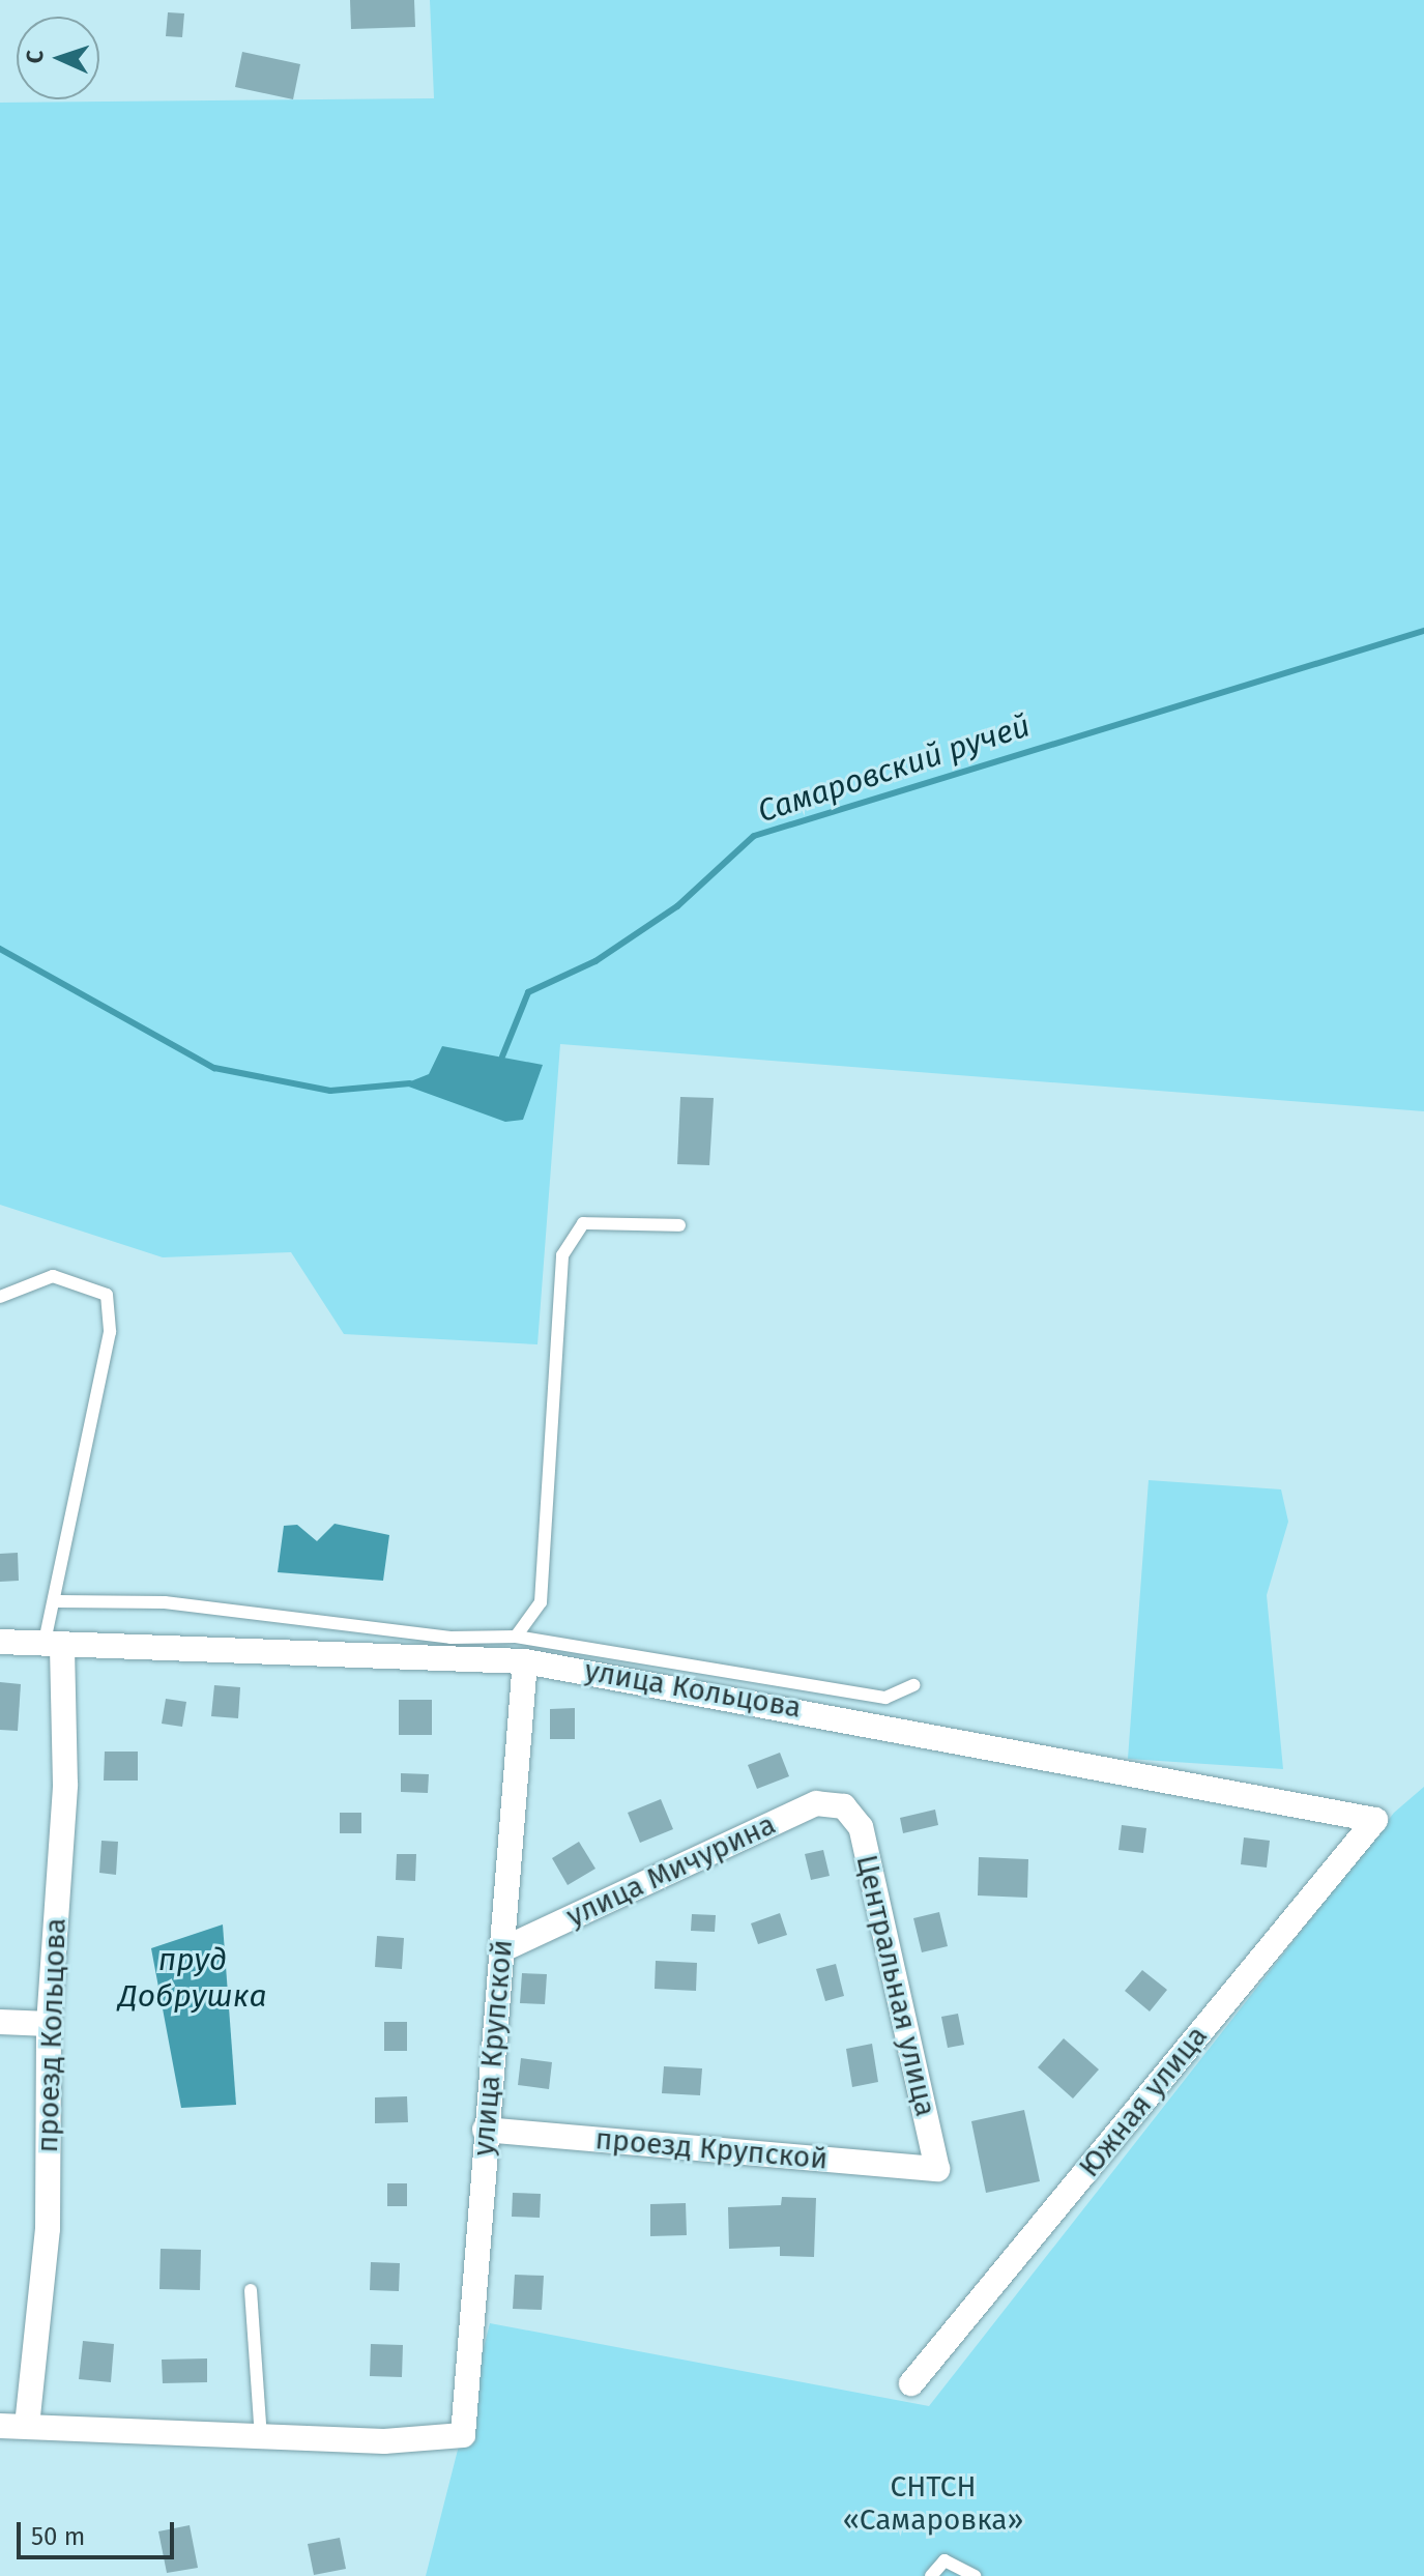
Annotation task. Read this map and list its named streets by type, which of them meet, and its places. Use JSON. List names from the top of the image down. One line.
{"streets":{"street":["улица Кольцова","улица Мичурина","Центральная улица","проезд Кольцова","улица Крупской","Южная улица","проезд Крупской"]},"crossings":[["улица Кольцова","проезд Кольцова"],["улица Кольцова","улица Крупской"],["улица Кольцова","Южная улица"],["улица Мичурина","Центральная улица"],["улица Мичурина","улица Крупской"],["Центральная улица","проезд Крупской"],["улица Крупской","проезд Крупской"]],"water":["Самаровский ручей","пруд Добрушка"],"parks":["СНТСН «Самаровка»"],"scale_bar":"50 m","north":"left"}
